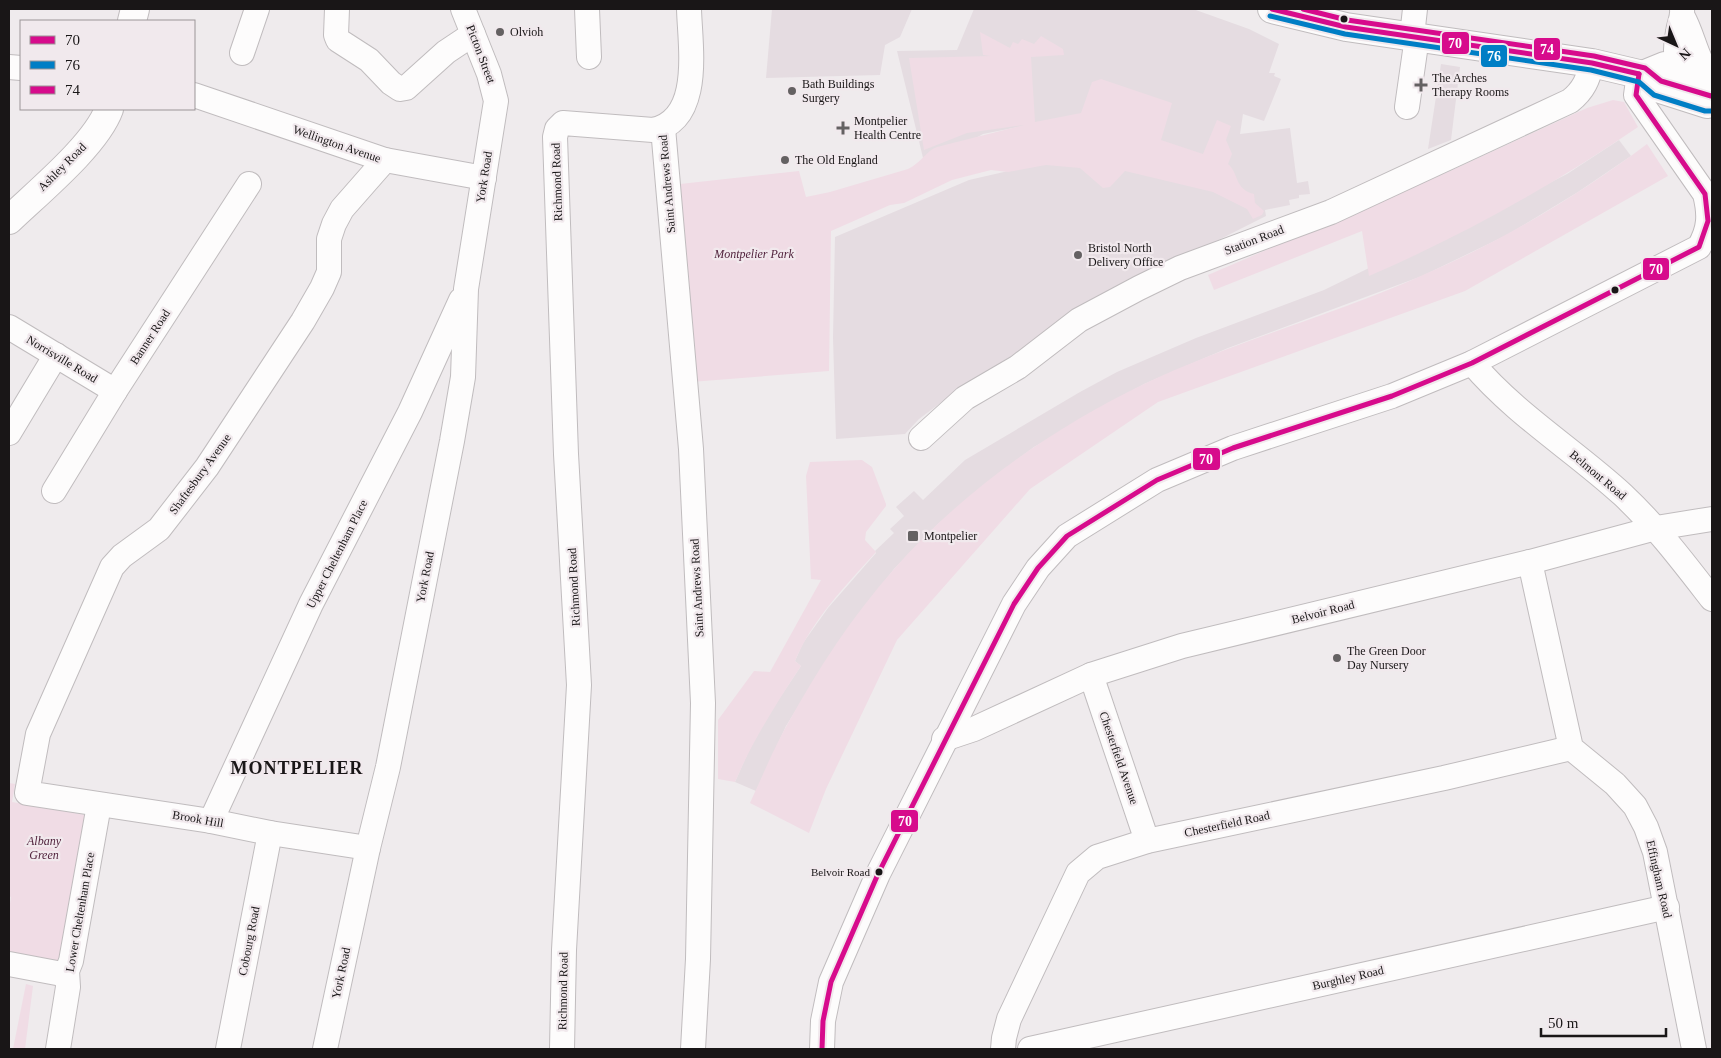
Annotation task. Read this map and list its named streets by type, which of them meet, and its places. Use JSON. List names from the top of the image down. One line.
{"streets":{"main road":["Ashley Road"],"street":["Picton Street","Wellington Avenue","York Road","Richmond Road","Saint Andrews Road","Station Road","Banner Road","Norrisville Road","Shaftesbury Avenue","Belmont Road","Upper Cheltenham Place","Belvoir Road","Chesterfield Avenue","Brook Hill","Chesterfield Road","Effingham Road","Lower Cheltenham Place","Cobourg Road","Burghley Road"]},"crossings":[["Picton Street","York Road"],["Wellington Avenue","York Road"],["Wellington Avenue","Shaftesbury Avenue"],["York Road","Upper Cheltenham Place"],["York Road","Brook Hill"],["Richmond Road","Saint Andrews Road"],["Banner Road","Norrisville Road"],["Shaftesbury Avenue","Brook Hill"],["Belmont Road","Belvoir Road"],["Upper Cheltenham Place","Brook Hill"],["Belvoir Road","Chesterfield Avenue"],["Chesterfield Avenue","Chesterfield Road"],["Brook Hill","Lower Cheltenham Place"],["Brook Hill","Cobourg Road"],["Chesterfield Road","Effingham Road"],["Effingham Road","Burghley Road"]],"districts":["MONTPELIER"],"parks":["Montpelier Park","Albany Green"],"places":{"other":["Olvioh","Bath Buildings Surgery","The Old England","Bristol North Delivery Office","The Green Door Day Nursery","Belvoir Road"],"health":["The Arches Therapy Rooms","Montpelier Health Centre"],"transit":["Montpelier"]},"lines":["transit line 70","transit line 74","transit line 76"],"legend":["70","76","74"],"scale_bar":"50 m","north":"bottom right"}
